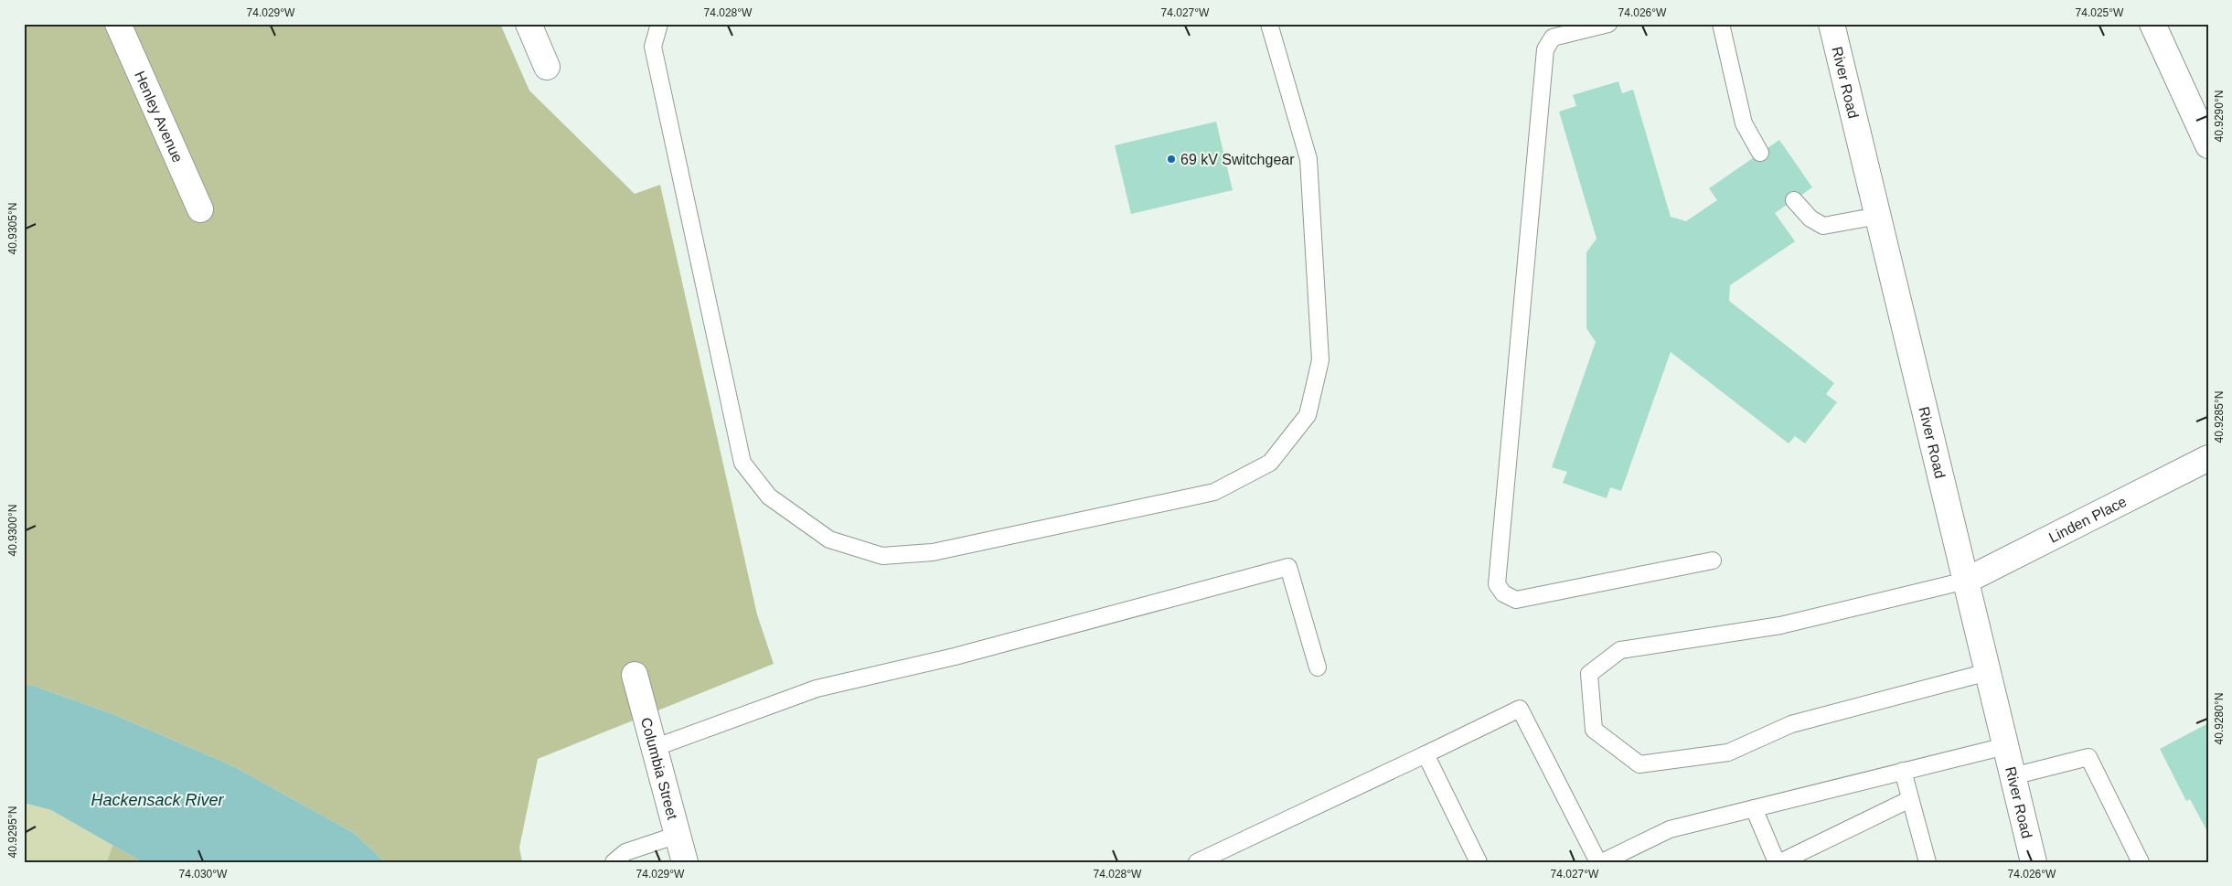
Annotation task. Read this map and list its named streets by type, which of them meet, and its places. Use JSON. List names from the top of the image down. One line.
{"streets":{"main road":["River Road","Henley Avenue","Linden Place","Columbia Street"]},"crossings":[["River Road","Linden Place"]],"water":["Hackensack River"],"places":["69 kV Switchgear"],"coordinates":["74.029°W","74.028°W","74.027°W","74.026°W","74.025°W","40.9290°N","40.9305°N","40.9285°N","40.9300°N","40.9280°N","40.9295°N","74.030°W"]}
